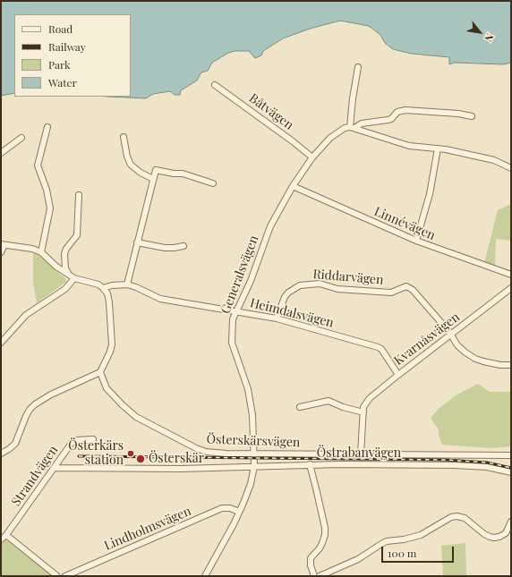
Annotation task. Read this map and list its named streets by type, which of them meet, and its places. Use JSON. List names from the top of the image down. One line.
{"streets":{"street":["Båtvägen","Linnévägen","Generalsvägen","Riddarvägen","Heimdalsvägen","Kvarnåsvägen","Österskärsvägen","Östrabanvägen","Strandvägen","Lindholmsvägen"]},"crossings":[["Båtvägen","Generalsvägen"],["Linnévägen","Generalsvägen"],["Generalsvägen","Heimdalsvägen"],["Generalsvägen","Österskärsvägen"],["Generalsvägen","Östrabanvägen"],["Generalsvägen","Lindholmsvägen"],["Riddarvägen","Heimdalsvägen"],["Riddarvägen","Kvarnåsvägen"],["Heimdalsvägen","Kvarnåsvägen"],["Kvarnåsvägen","Österskärsvägen"],["Östrabanvägen","Strandvägen"]],"places":["Österkärs station","Österskär"],"legend":["Road","Railway","Park","Water"],"scale_bar":"100 m","north":"bottom right"}
